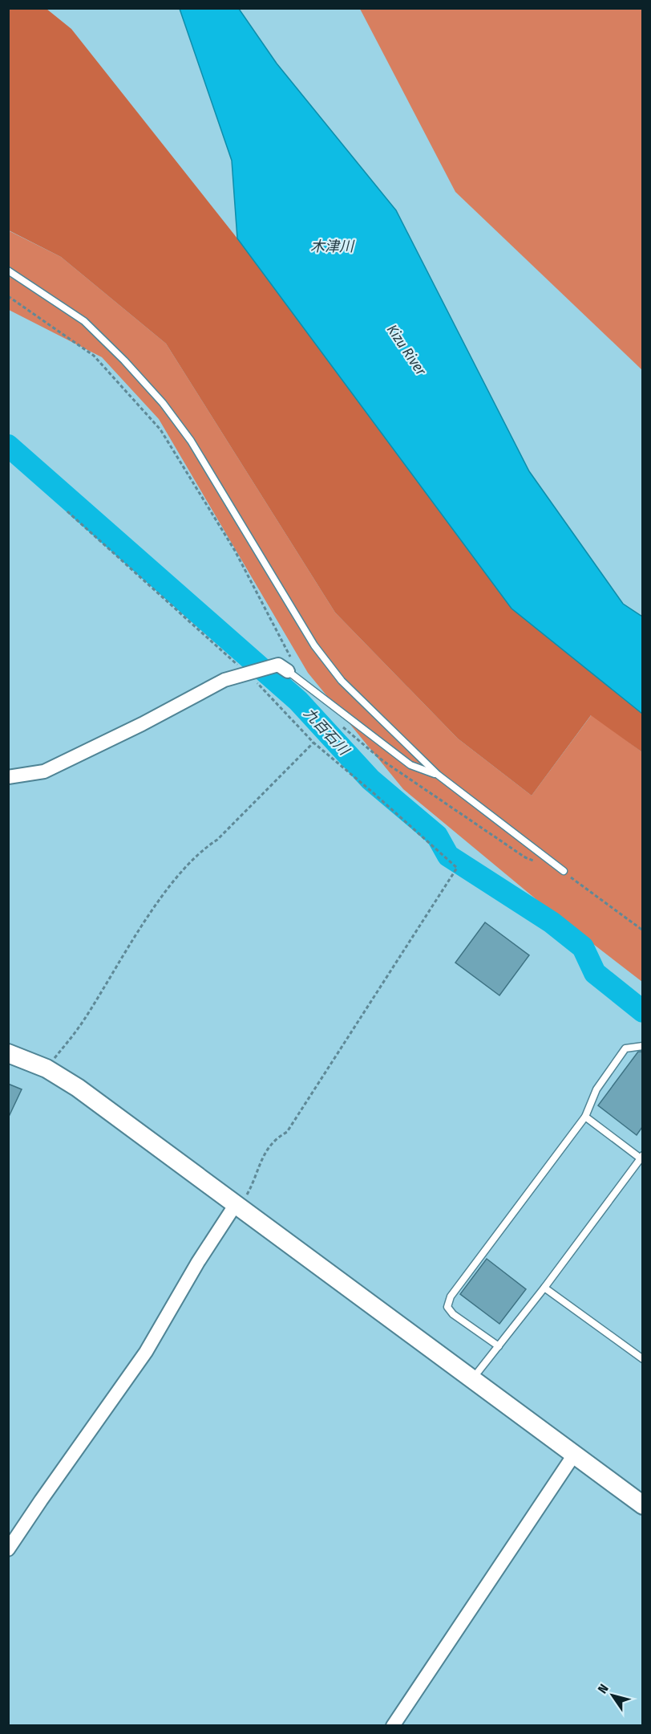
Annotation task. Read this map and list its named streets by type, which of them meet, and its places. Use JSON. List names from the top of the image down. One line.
{"water":["木津川","Kizu River","九百石川"],"north":"top left"}
